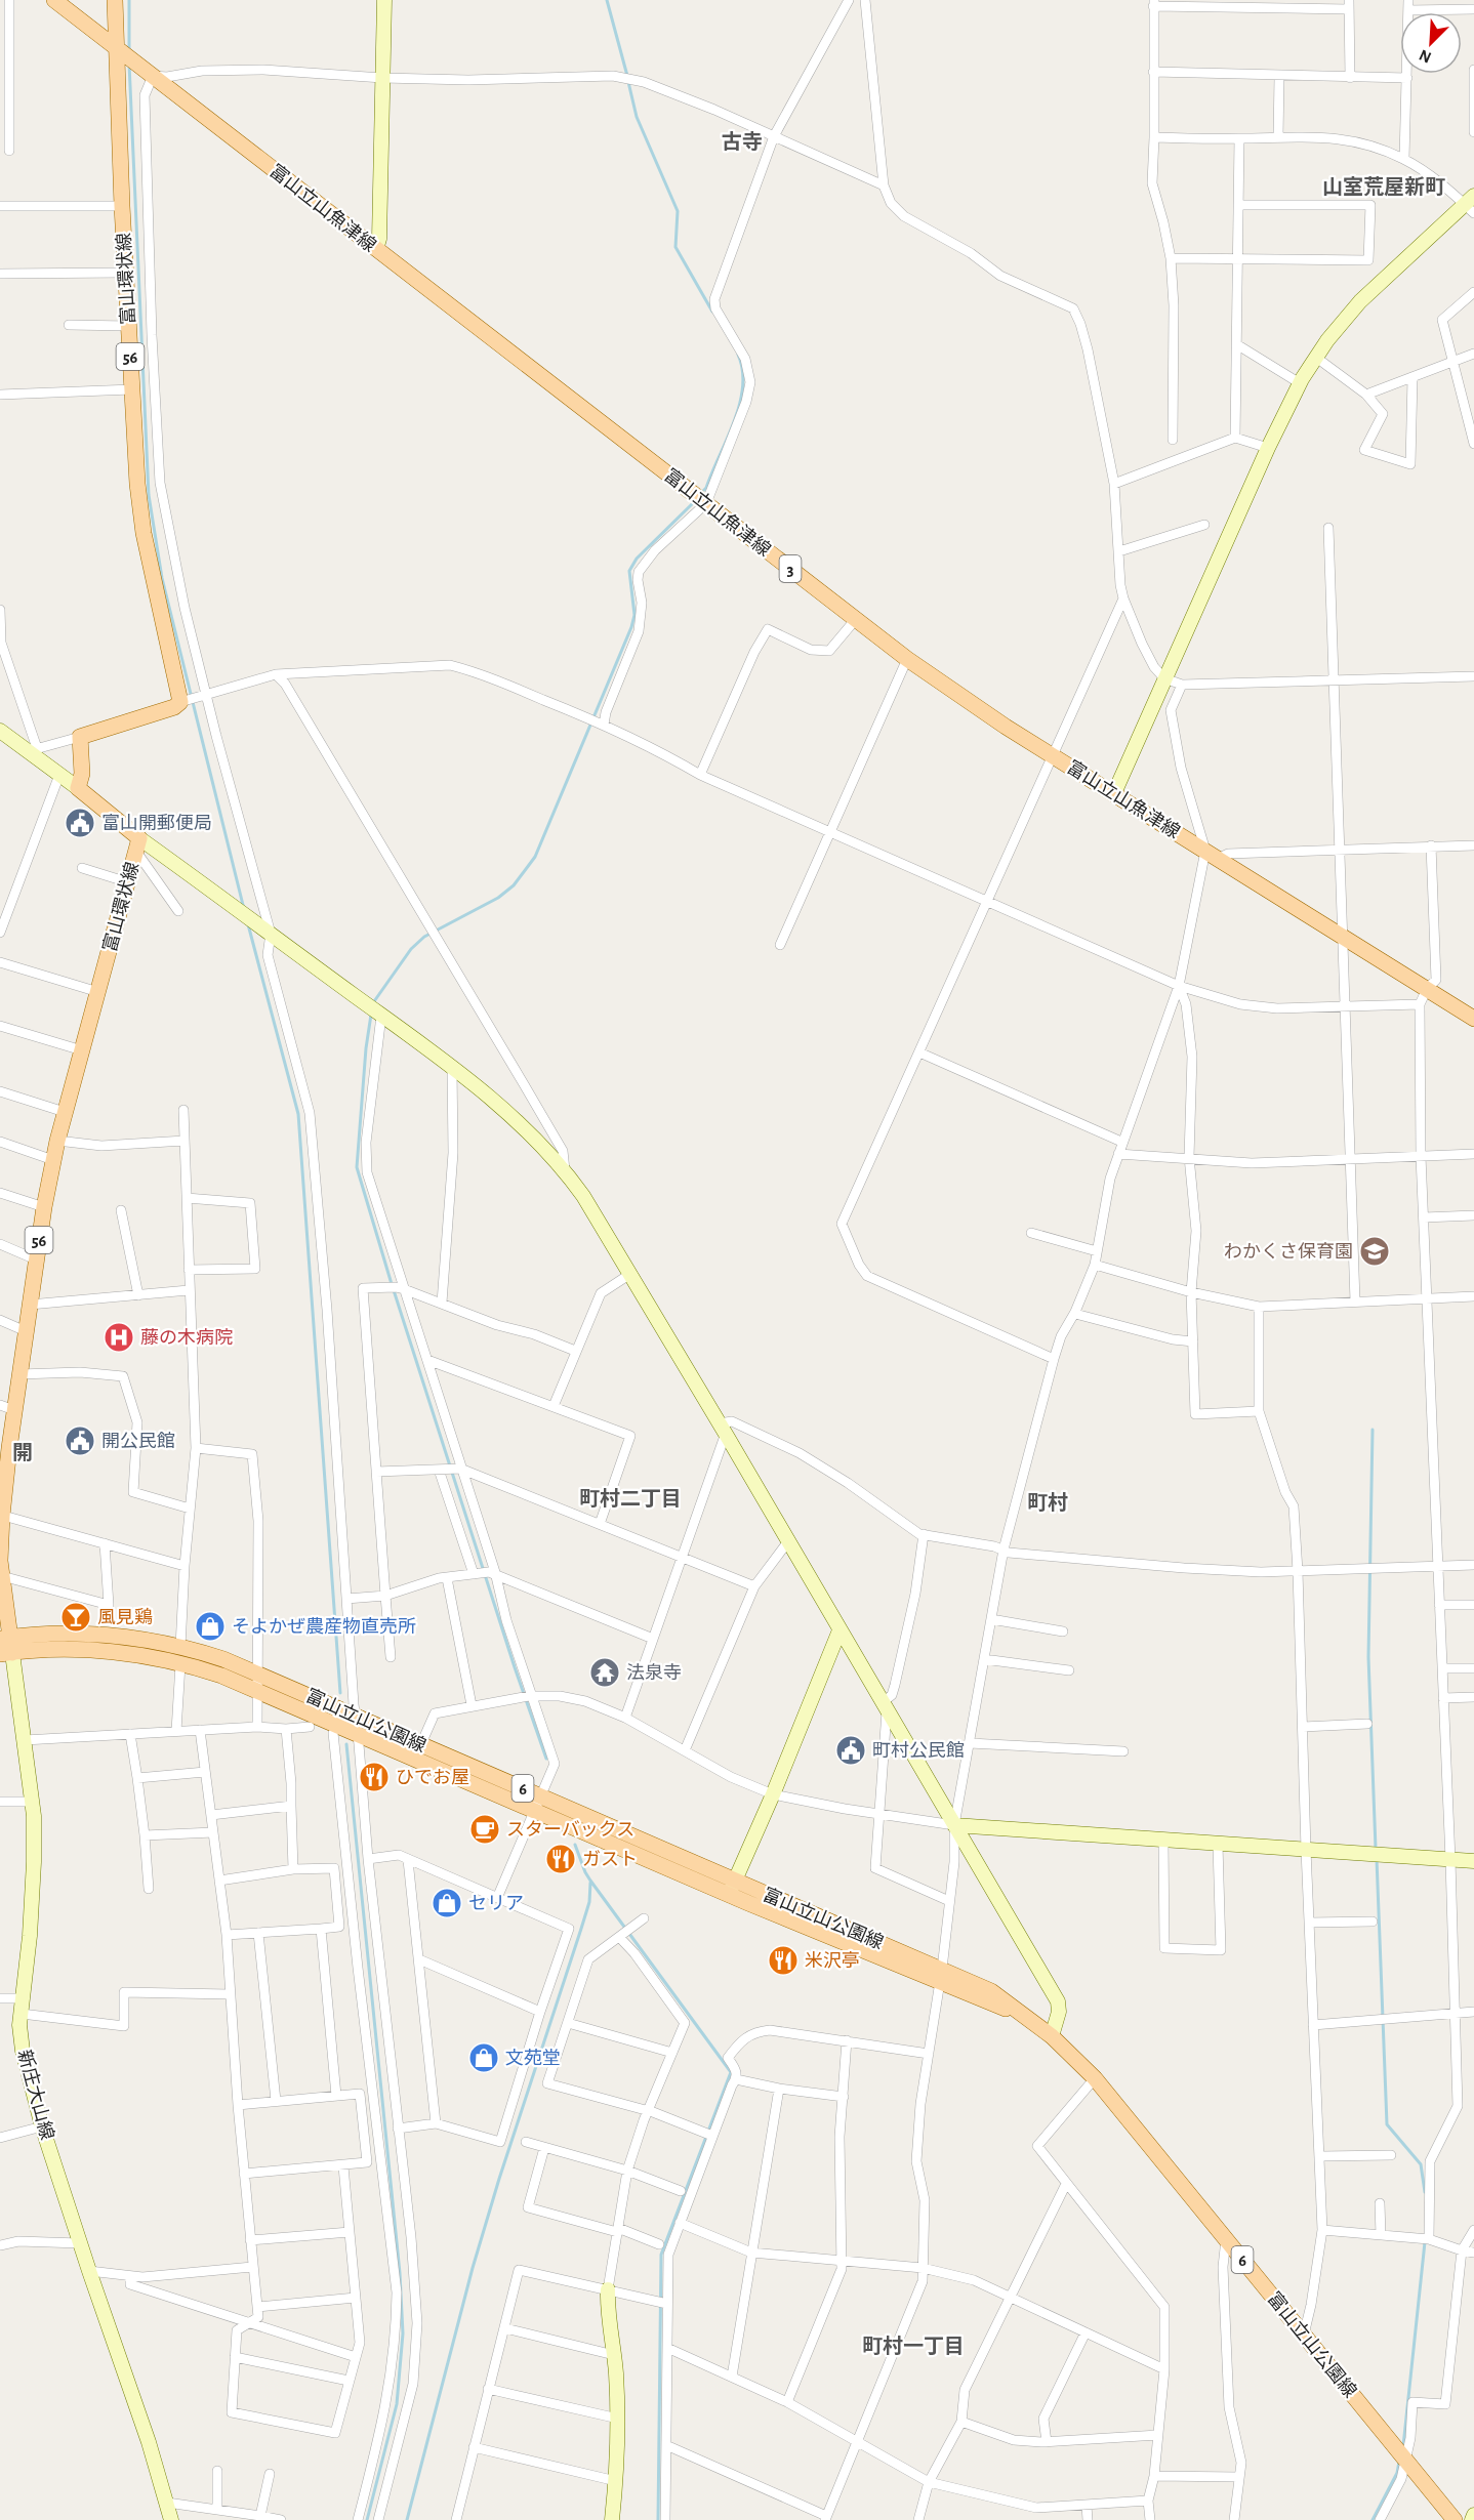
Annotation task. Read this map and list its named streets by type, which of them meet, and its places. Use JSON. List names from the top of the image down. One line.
{"streets":{"main road":["富山立山魚津線","富山環状線","56","3","富山立山公園線","6"],"street":["新庄大山線"]},"crossings":[["富山立山魚津線","富山環状線"],["富山環状線","富山立山公園線"],["富山環状線","新庄大山線"],["富山立山公園線","新庄大山線"]],"districts":["古寺","山室荒屋新町","開","町村二丁目","町村","町村一丁目"],"places":{"public building":["富山開郵便局","開公民館","町村公民館"],"school or university":["わかくさ保育園"],"hospital":["藤の木病院"],"bar":["風見鶏"],"shop":["そよかぜ農産物直売所","セリア","文苑堂"],"temple":["法泉寺"],"restaurant":["ひでお屋","ガスト","米沢亭"],"cafe":["スターバックス"]},"north":"bottom left"}
